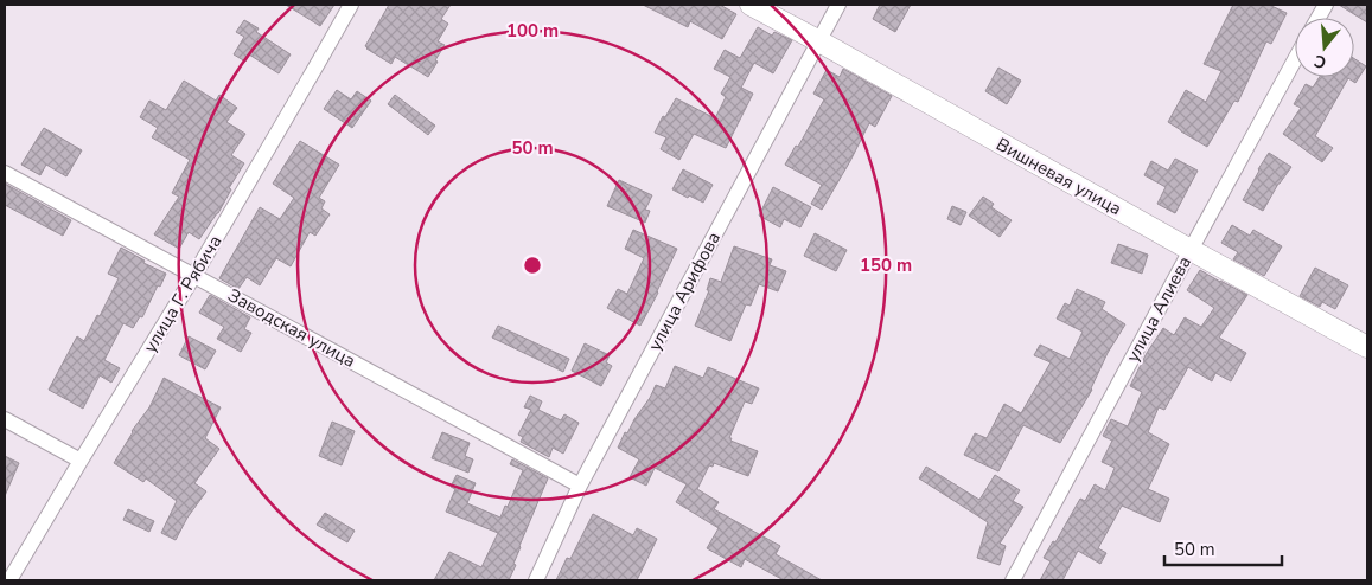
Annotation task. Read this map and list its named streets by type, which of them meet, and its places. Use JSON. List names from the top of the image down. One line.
{"streets":{"street":["Вишневая улица","улица Арифова","улица Г. Рябича","улица Алиева","Заводская улица"]},"crossings":[["Вишневая улица","улица Арифова"],["Вишневая улица","улица Алиева"],["улица Арифова","Заводская улица"],["улица Г. Рябича","Заводская улица"]],"scale_bar":"50 m","north":"bottom","rings":["100 m","50 m","150 m"]}
